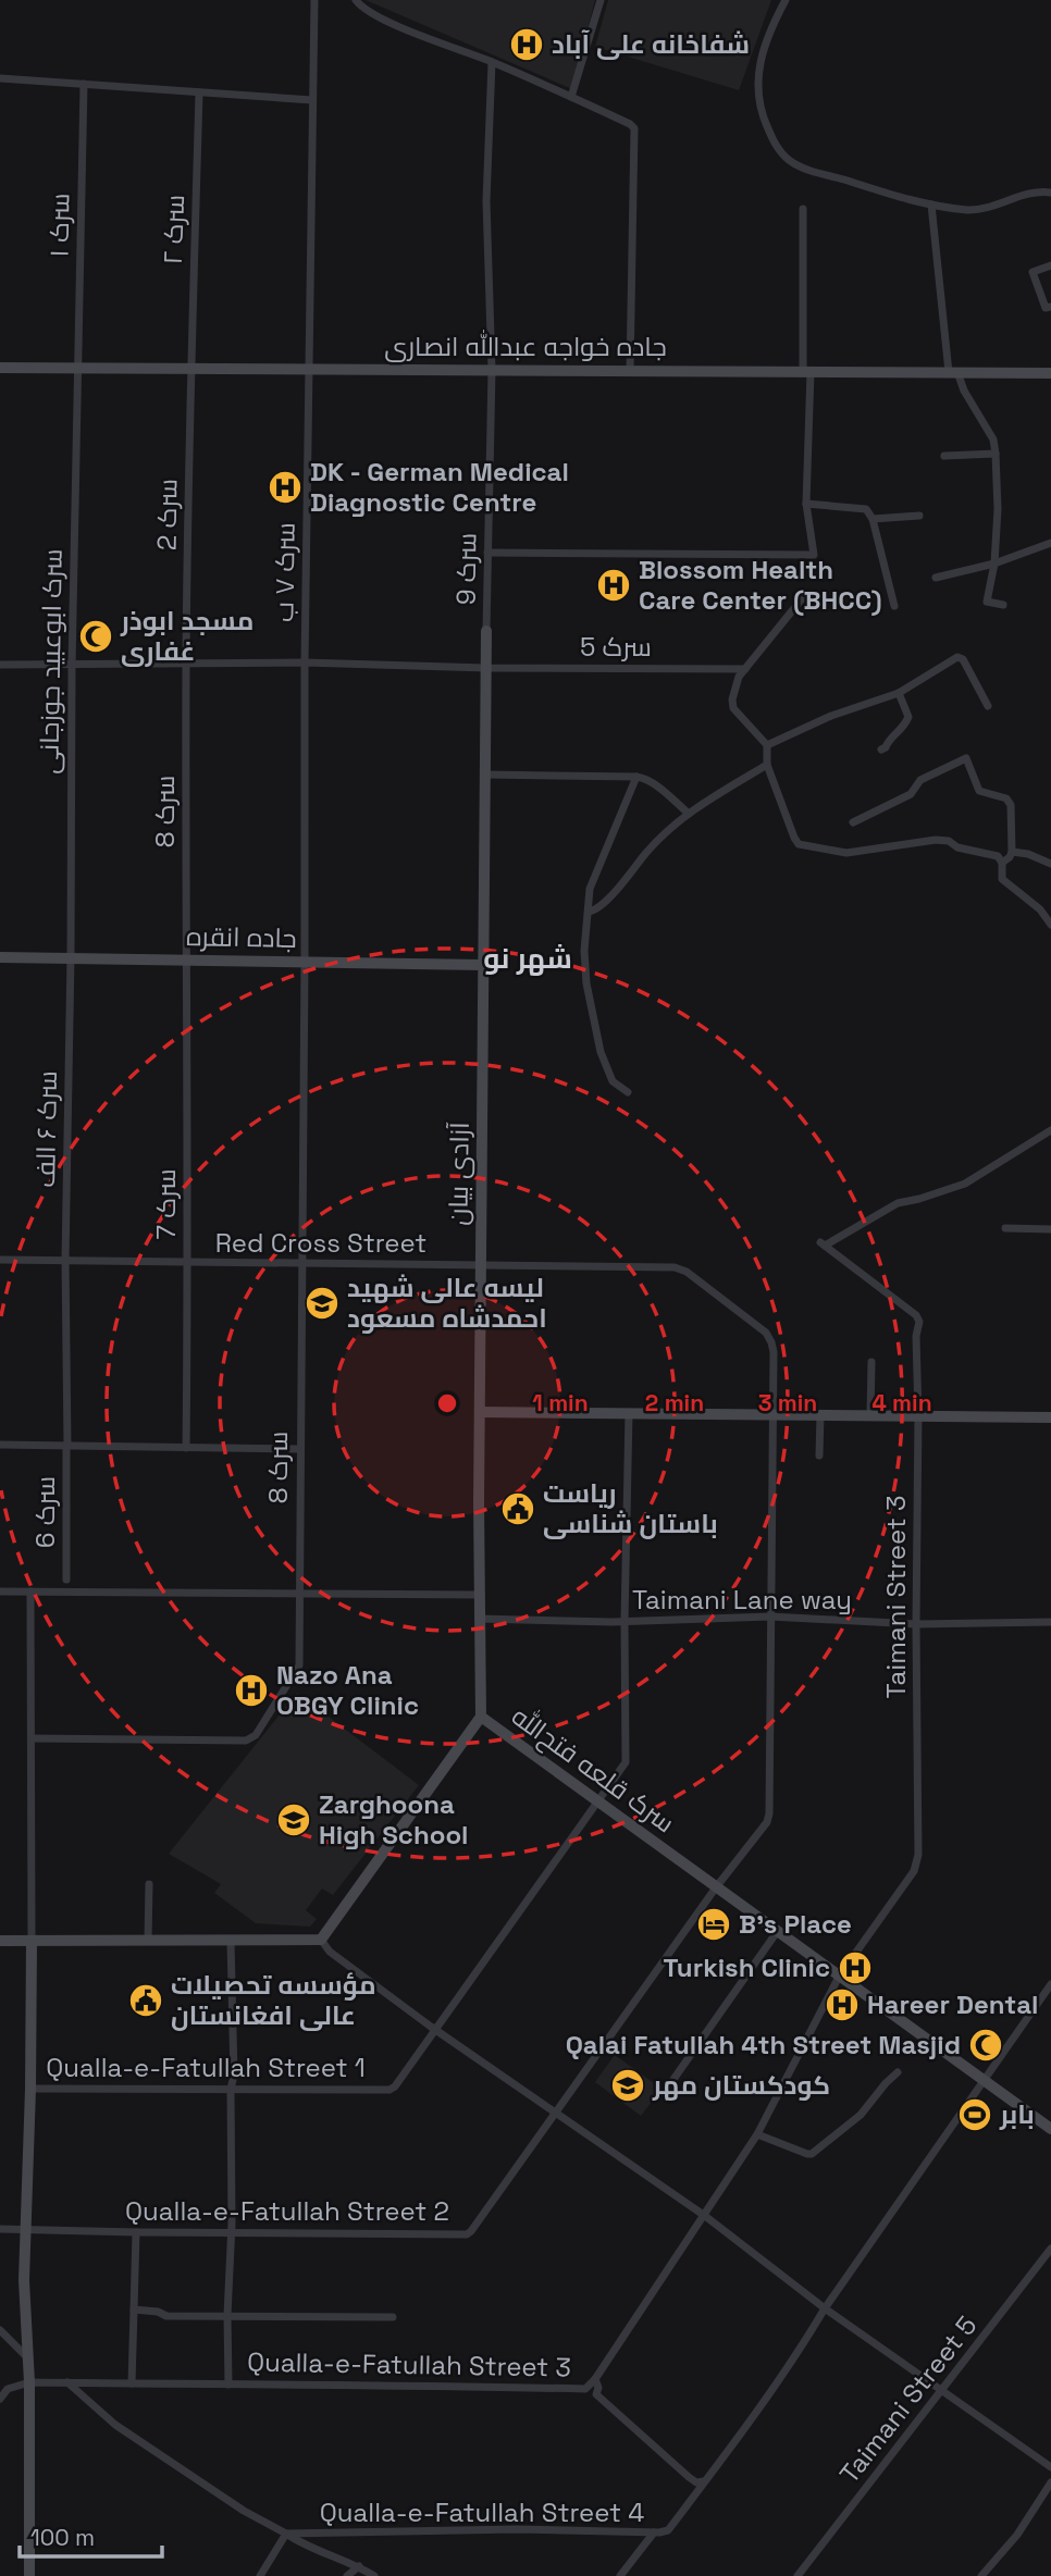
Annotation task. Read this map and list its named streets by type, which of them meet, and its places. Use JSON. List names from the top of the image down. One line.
{"streets":{"main road":["جاده خواجه عبدالله انصاری","جاده انقره","آزادی بیان","سرک قلعه فتح‌الله"],"street":["سرک ۱","سرک ۲","سرک 2","سرک 9","سرک ۷ ب","سرک 5","سرک ابوعبید جوزجانی","سرک 8","سرک ۶ الف","سرک 7","Red Cross Street","سرک 6","Taimani Street 3","Taimani Lane way","Qualla-e-Fatullah Street 1","Qualla-e-Fatullah Street 2","Qualla-e-Fatullah Street 3","Taimani Street 5","Qualla-e-Fatullah Street 4"]},"crossings":[["سرک ۱","جاده خواجه عبدالله انصاری"],["سرک ۱","سرک ابوعبید جوزجانی"],["سرک ۲","جاده خواجه عبدالله انصاری"],["سرک ۲","سرک 2"],["جاده خواجه عبدالله انصاری","سرک 2"],["جاده خواجه عبدالله انصاری","سرک 9"],["جاده خواجه عبدالله انصاری","سرک ۷ ب"],["جاده خواجه عبدالله انصاری","سرک ابوعبید جوزجانی"],["سرک 2","سرک 5"],["سرک 2","سرک 8"],["سرک 9","آزادی بیان"],["سرک ۷ ب","سرک 5"],["سرک ۷ ب","سرک 8"],["سرک ۷ ب","جاده انقره"],["سرک 5","سرک ابوعبید جوزجانی"],["سرک 5","سرک 8"],["سرک 5","آزادی بیان"],["سرک ابوعبید جوزجانی","جاده انقره"],["سرک ابوعبید جوزجانی","سرک ۶ الف"],["سرک 8","جاده انقره"],["سرک 8","سرک 7"],["سرک 8","Red Cross Street"],["جاده انقره","سرک ۶ الف"],["جاده انقره","آزادی بیان"],["جاده انقره","سرک 7"],["سرک ۶ الف","Red Cross Street"],["سرک ۶ الف","سرک 6"],["آزادی بیان","Red Cross Street"],["آزادی بیان","Taimani Lane way"],["آزادی بیان","سرک قلعه فتح‌الله"],["سرک 7","Red Cross Street"],["Red Cross Street","Taimani Lane way"],["Red Cross Street","Qualla-e-Fatullah Street 2"],["Taimani Street 3","Taimani Lane way"],["Taimani Street 3","سرک قلعه فتح‌الله"],["Taimani Street 3","Qualla-e-Fatullah Street 3"],["Taimani Lane way","Qualla-e-Fatullah Street 1"],["Taimani Lane way","Qualla-e-Fatullah Street 2"],["سرک قلعه فتح‌الله","Qualla-e-Fatullah Street 1"],["سرک قلعه فتح‌الله","Qualla-e-Fatullah Street 2"],["سرک قلعه فتح‌الله","Qualla-e-Fatullah Street 3"],["سرک قلعه فتح‌الله","Qualla-e-Fatullah Street 4"],["Qualla-e-Fatullah Street 3","Qualla-e-Fatullah Street 4"]],"districts":["شهر نو"],"places":{"hospital":["شفاخانه علی آباد","DK - German Medical Diagnostic Centre","Blossom Health Care Center (BHCC)","Nazo Ana OBGY Clinic","Turkish Clinic","Hareer Dental"],"mosque":["مسجد ابوذر غفاری","Qalai Fatullah 4th Street Masjid"],"school or university":["لیسه عالی شهید احمدشاه مسعود","Zarghoona High School","کودکستان مهر"],"public building":["ریاست باستان شناسی","مؤسسه تحصیلات عالی افغانستان"],"hotel":["B's Place"],"sports":["بابر"]},"scale_bar":"100 m","rings":["1 min","2 min","3 min","4 min"]}
